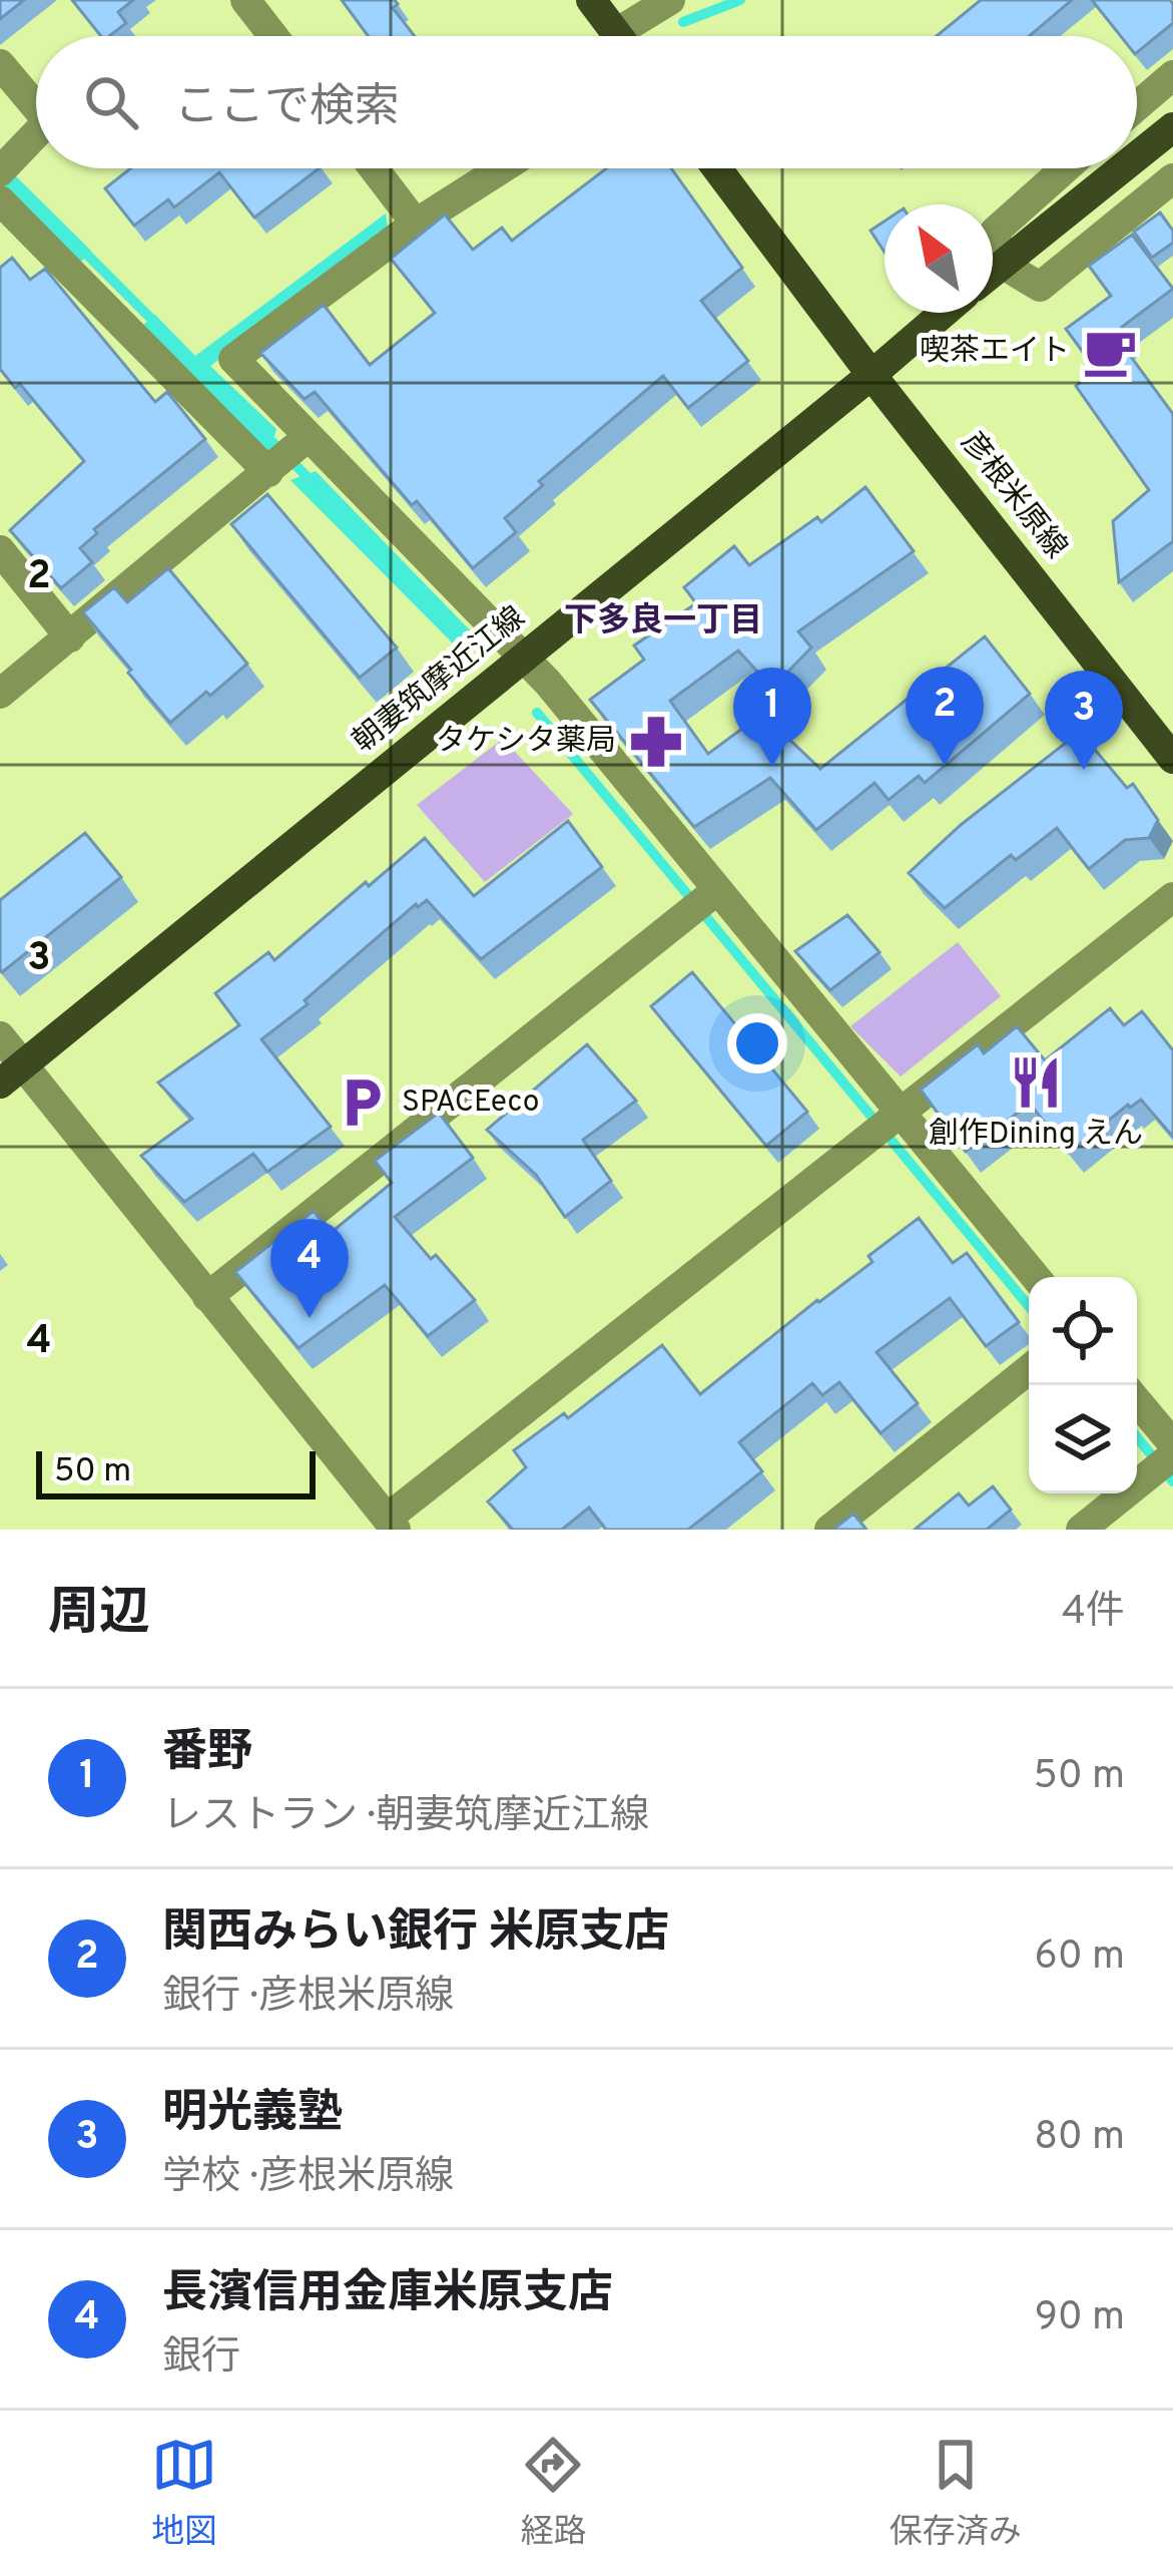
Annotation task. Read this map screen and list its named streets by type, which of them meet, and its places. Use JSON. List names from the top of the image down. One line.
{"streets":{"main road":["彦根米原線","朝妻筑摩近江線"]},"crossings":[["彦根米原線","朝妻筑摩近江線"]],"districts":["下多良一丁目"],"places":{"cafe":["喫茶エイト"],"pharmacy":["タケシタ薬局"],"restaurant":["創作Dining えん"],"parking":["SPACEeco"]},"scale_bar":"50 m","north":"top left","page":{"search":"ここで検索","pins":["2","1","3","4"],"scale":"50 m","heading":["周辺","4件"],"list":[{"mark":"1","name":"番野","note":"レストラン · 朝妻筑摩近江線","value":"50 m"},{"mark":"2","name":"関西みらい銀行 米原支店","note":"銀行 · 彦根米原線","value":"60 m"},{"mark":"3","name":"明光義塾","note":"学校 · 彦根米原線","value":"80 m"},{"mark":"4","name":"長濱信用金庫米原支店","note":"銀行","value":"90 m"}],"nav":["地図","経路","保存済み"]},"grid":{"rows":["2","3","4"]}}
